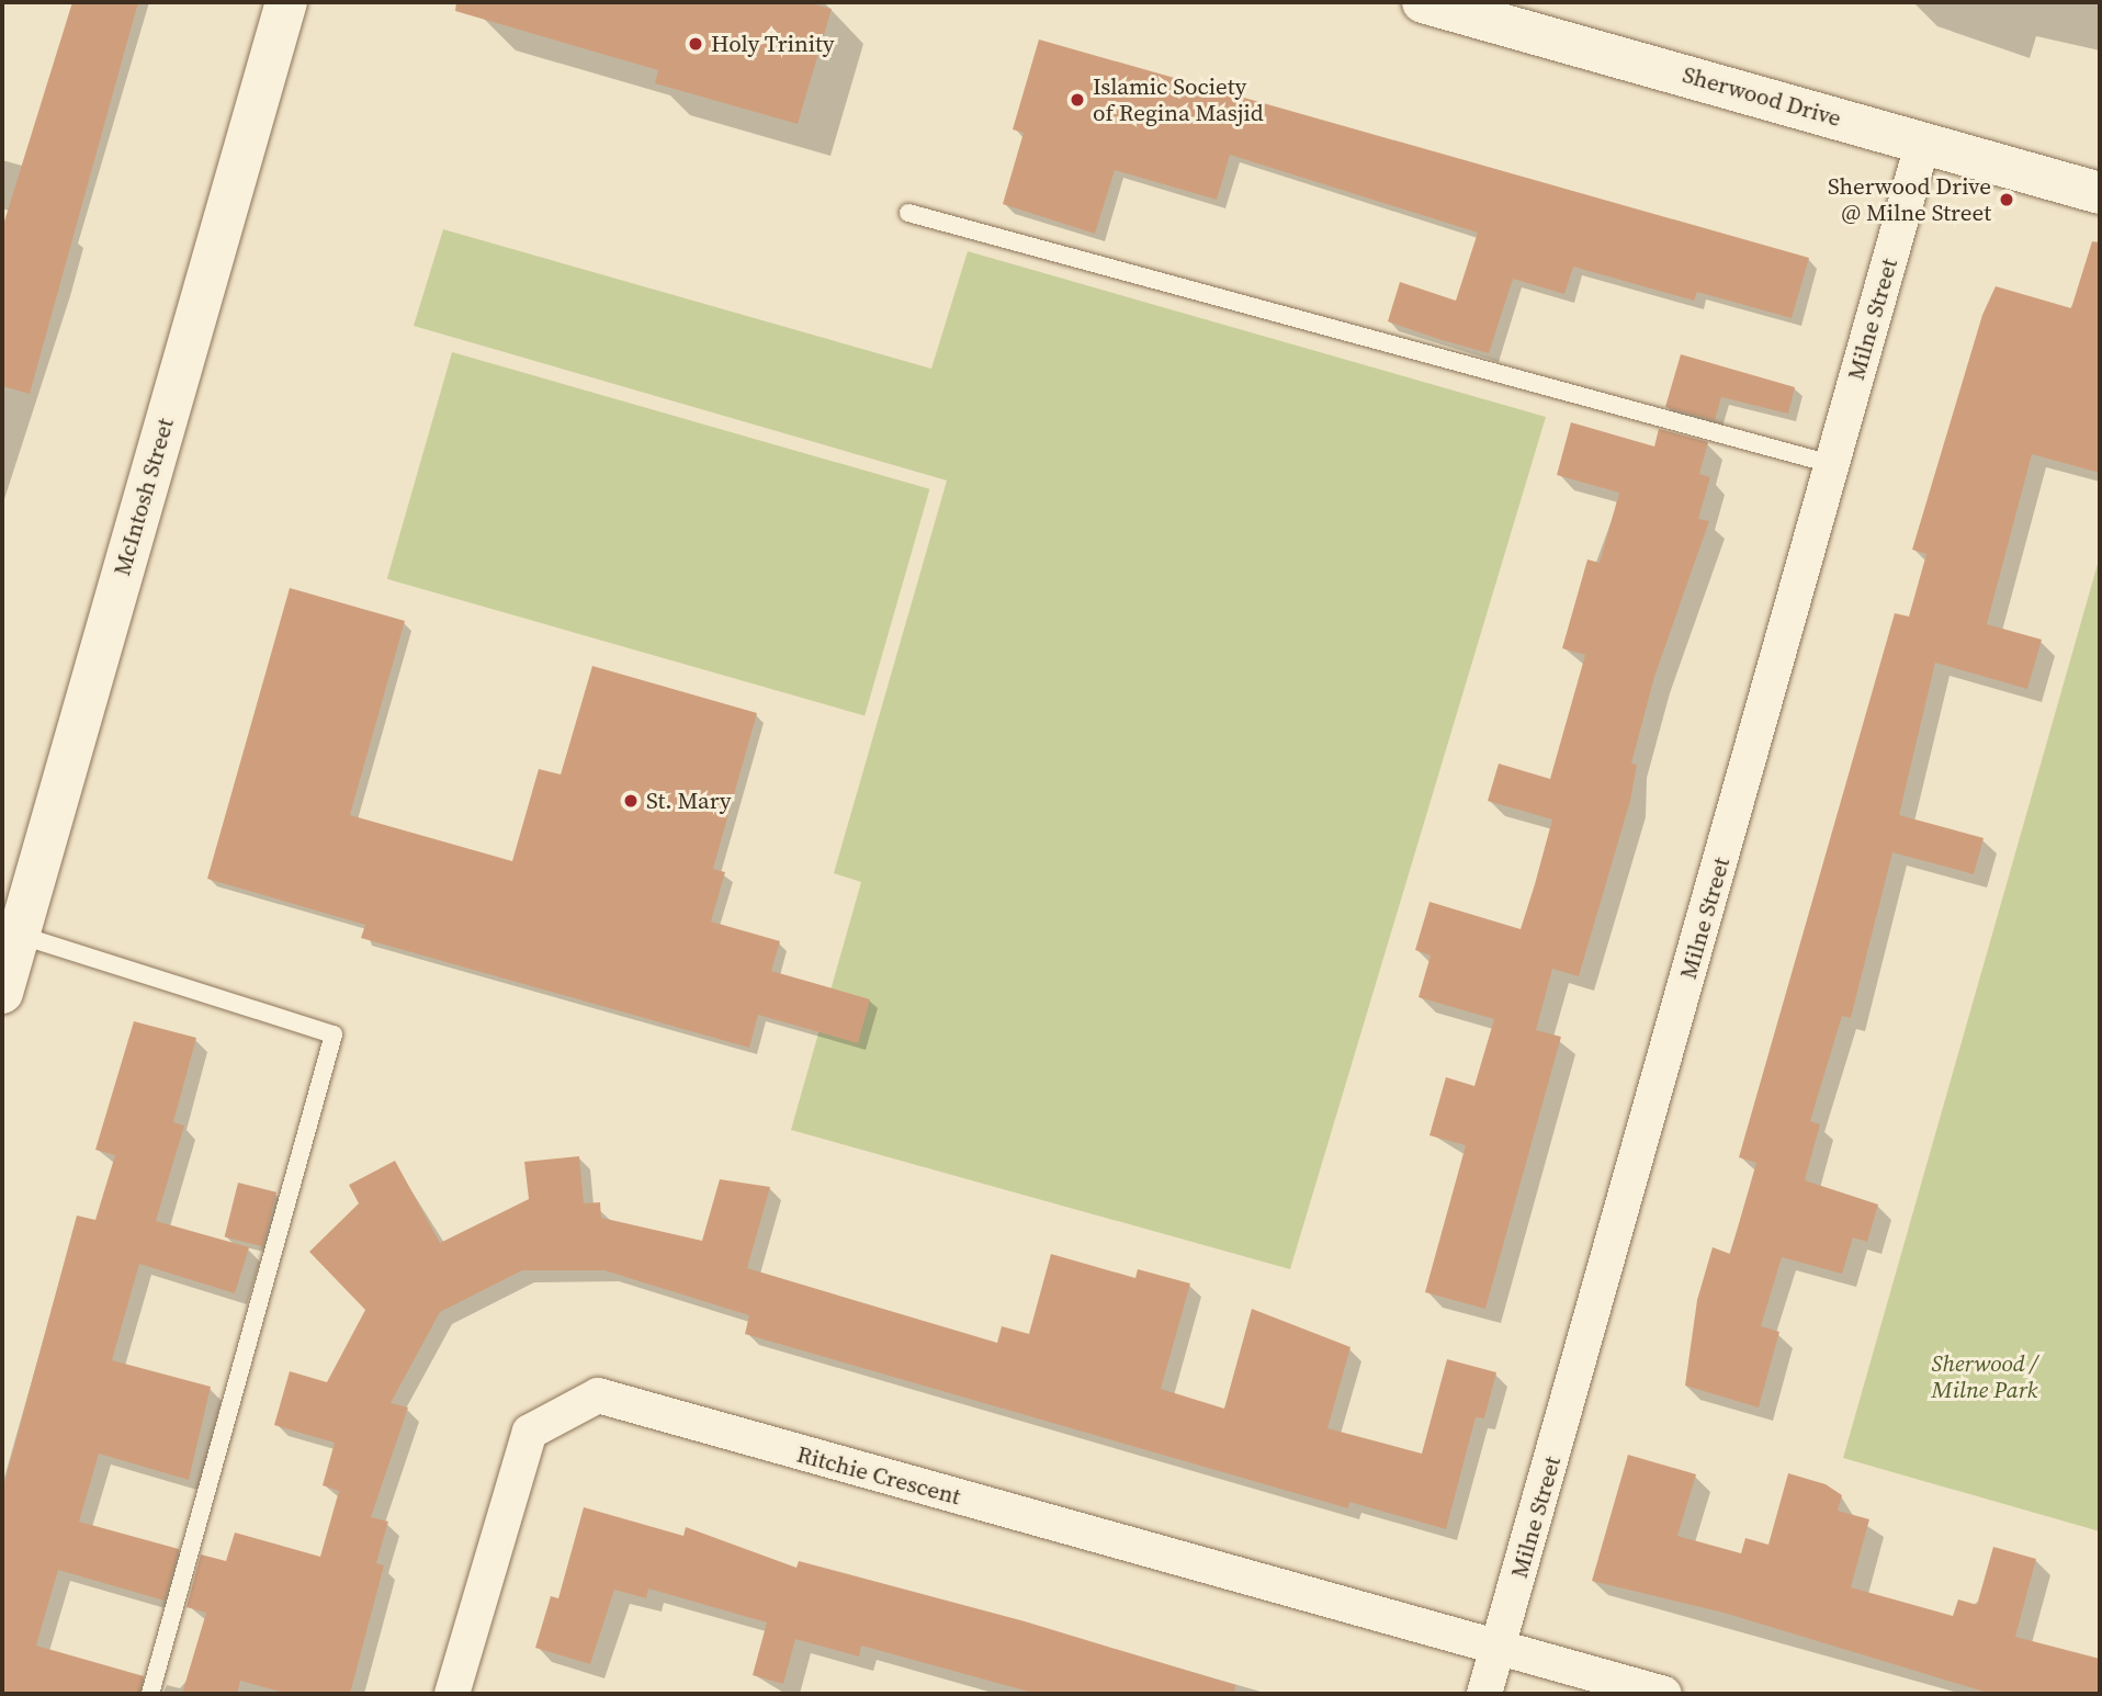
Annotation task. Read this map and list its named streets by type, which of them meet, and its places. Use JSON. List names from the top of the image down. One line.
{"streets":{"street":["Sherwood Drive","Milne Street","McIntosh Street","Ritchie Crescent"]},"crossings":[["Sherwood Drive","Milne Street"],["Milne Street","Ritchie Crescent"]],"parks":["Sherwood / Milne Park"],"places":["Holy Trinity","Islamic Society of Regina Masjid","Sherwood Drive @ Milne Street","St. Mary"]}
